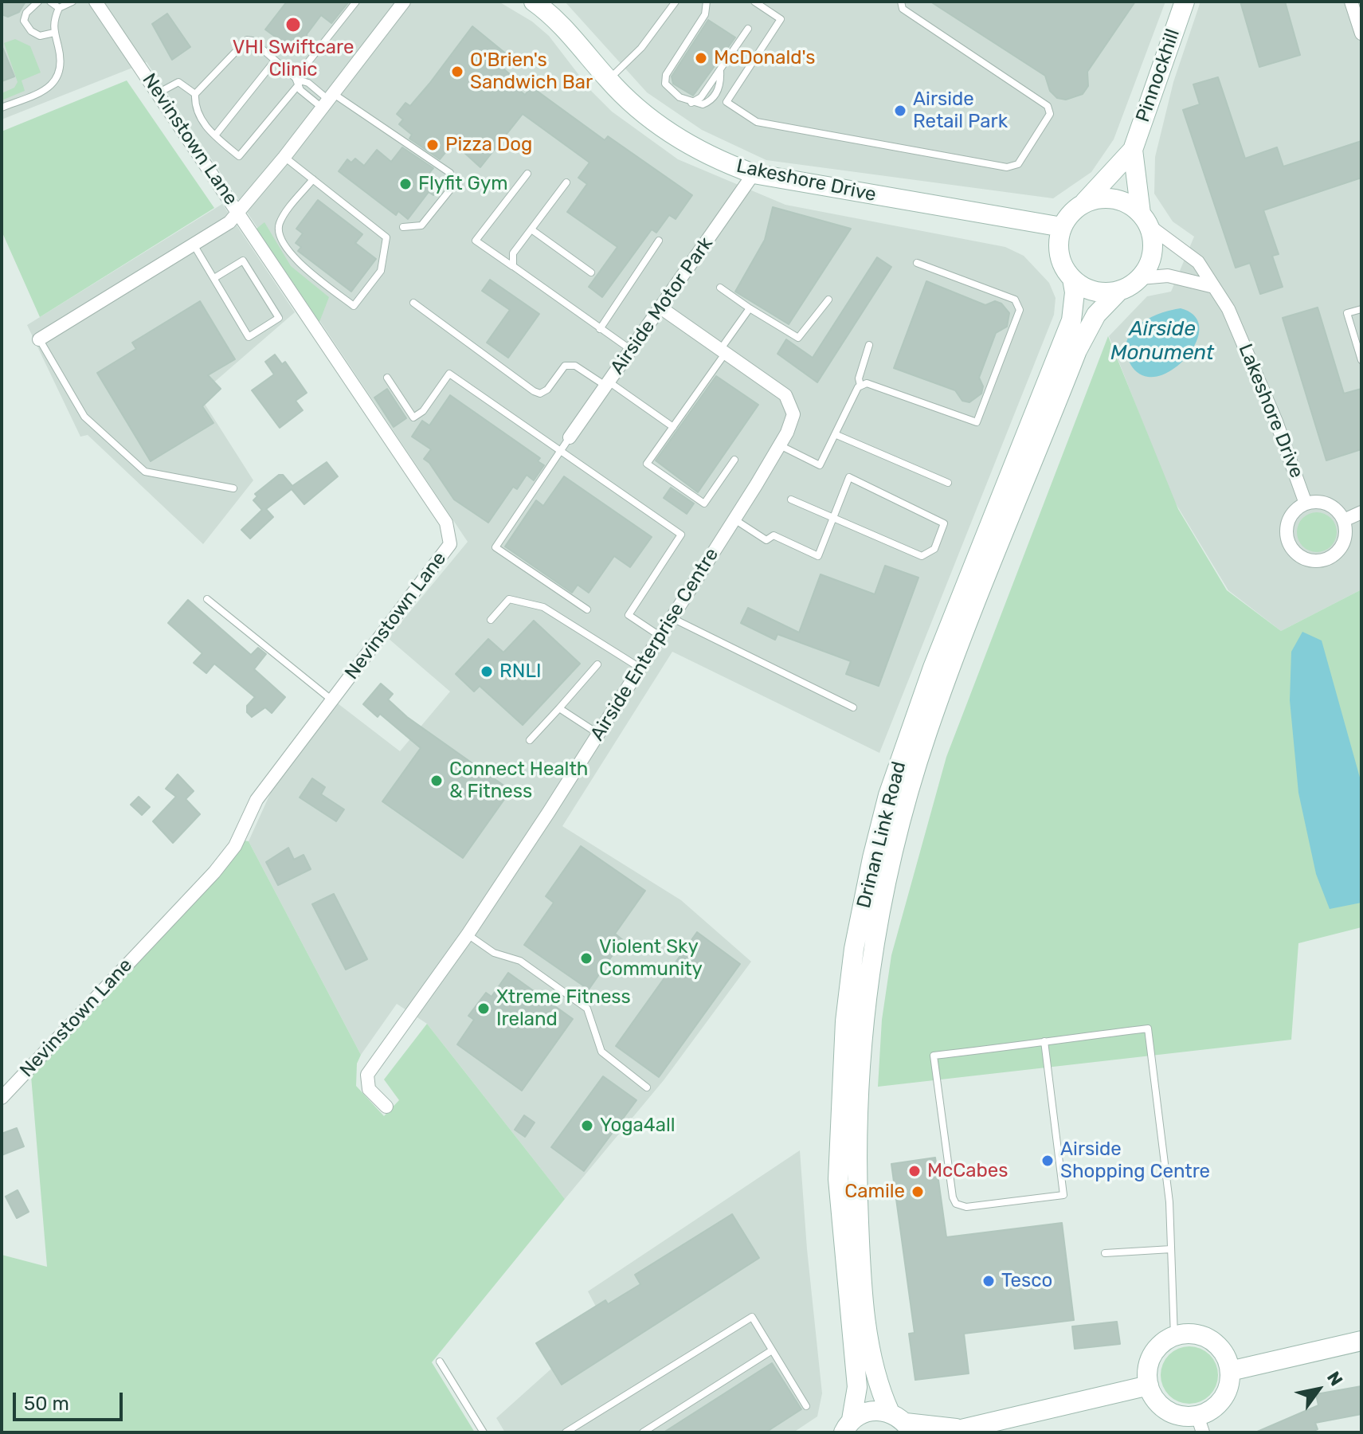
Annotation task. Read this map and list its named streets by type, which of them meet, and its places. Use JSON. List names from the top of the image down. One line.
{"streets":{"main road":["Pinnockhill","Lakeshore Drive","Drinan Link Road"],"street":["Nevinstown Lane","Airside Motor Park","Airside Enterprise Centre"]},"crossings":[["Pinnockhill","Lakeshore Drive"],["Pinnockhill","Drinan Link Road"],["Lakeshore Drive","Airside Motor Park"],["Lakeshore Drive","Drinan Link Road"],["Airside Motor Park","Airside Enterprise Centre"]],"water":["Airside Monument"],"places":["VHI Swiftcare Clinic","McDonald's","O'Brien's Sandwich Bar","Airside Retail Park","Pizza Dog","Flyfit Gym","RNLI","Connect Health & Fitness","Violent Sky Community","Xtreme Fitness Ireland","Yoga4all","Airside Shopping Centre","McCabes","Camile","Tesco"],"scale_bar":"50 m","north":"top right"}
